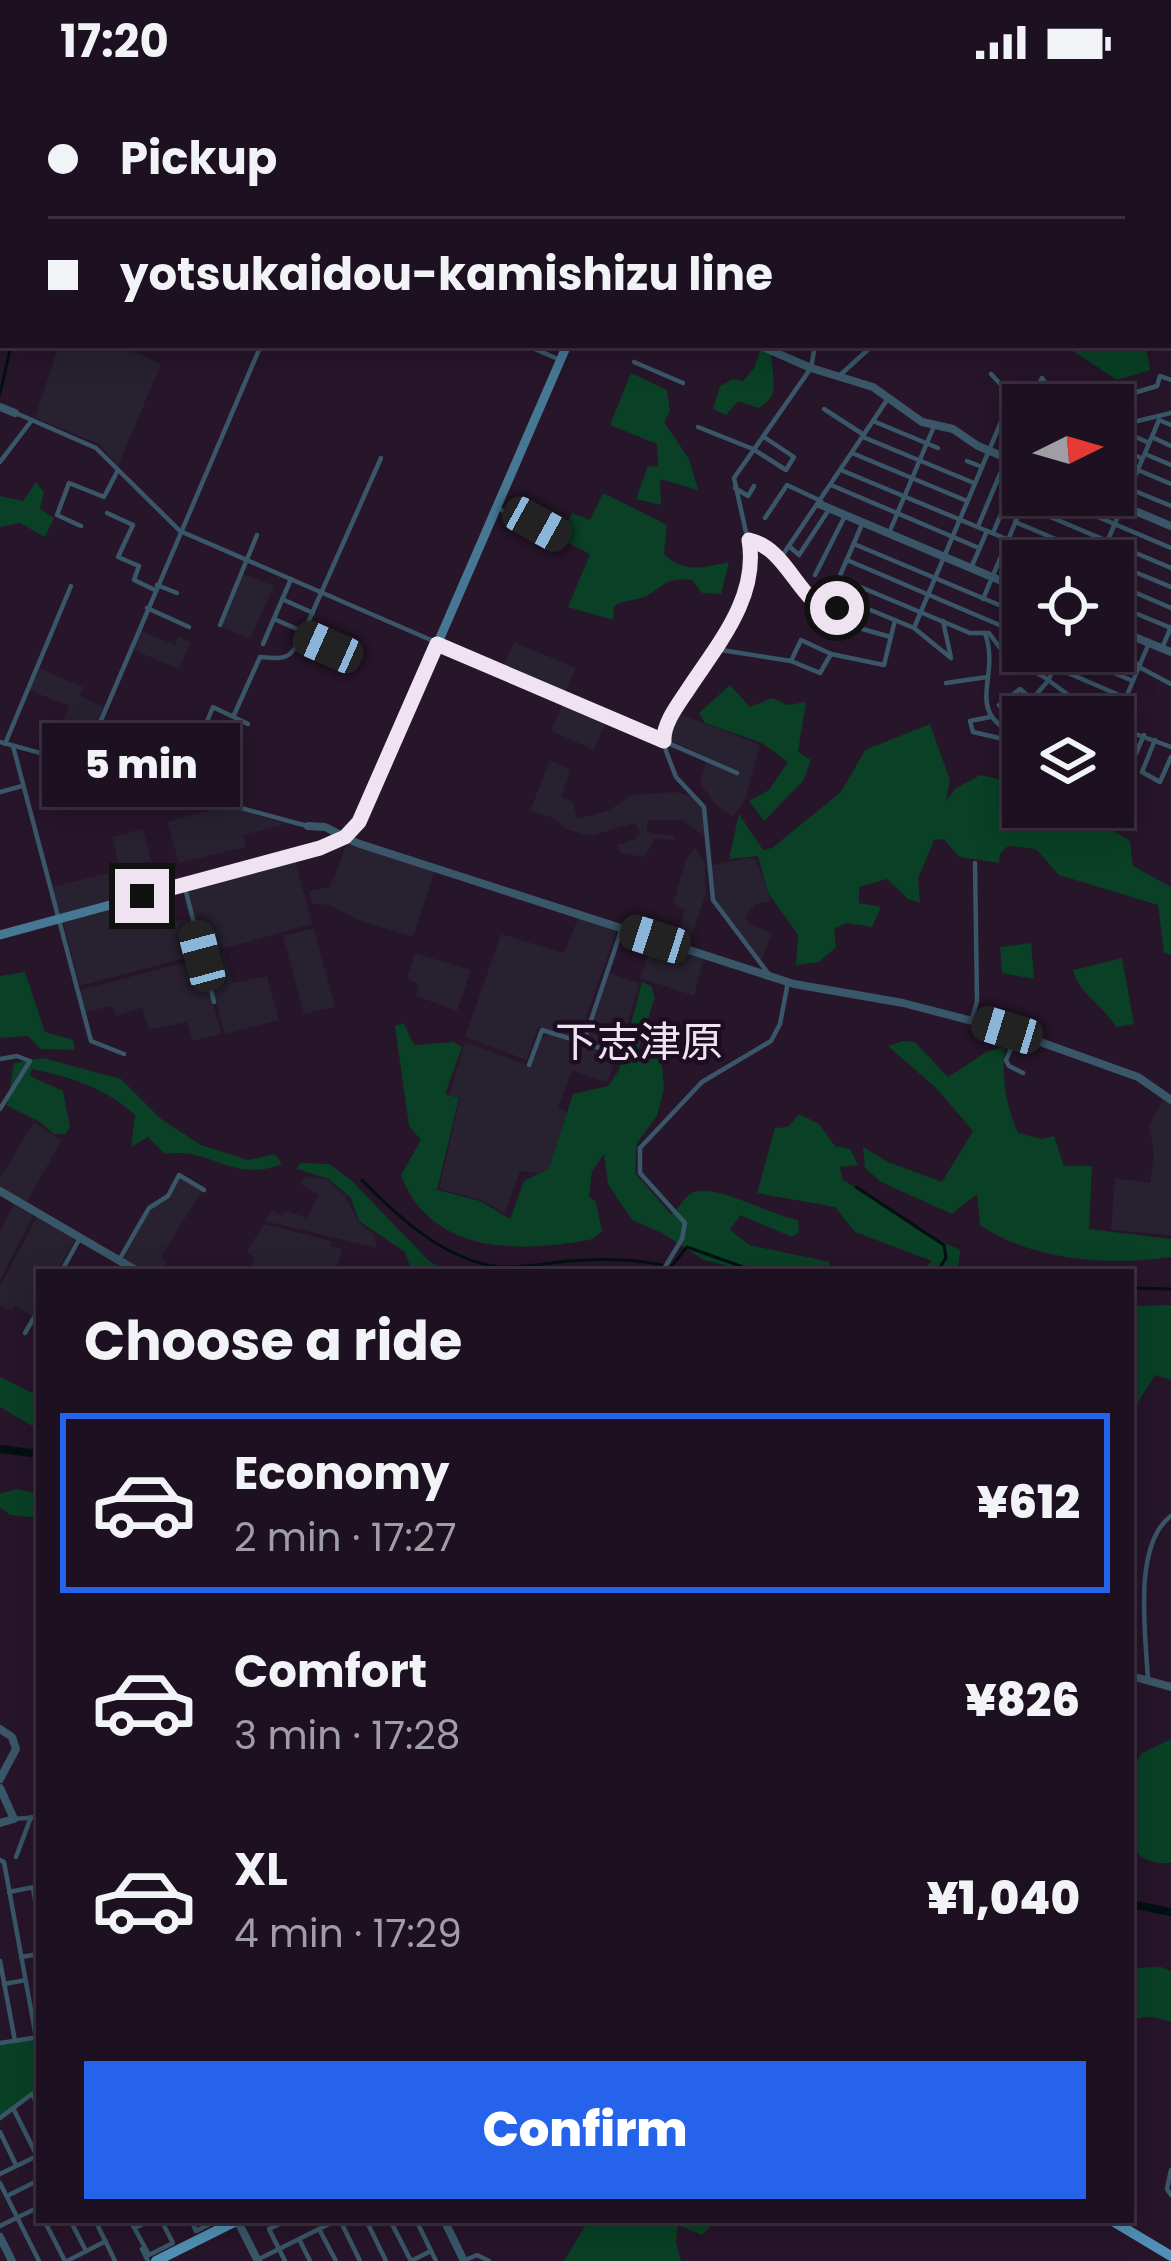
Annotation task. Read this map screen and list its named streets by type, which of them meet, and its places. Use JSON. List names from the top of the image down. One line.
{"districts":["下志津原"],"north":"right","page":{"status":"17:20","banner":["Pickup","yotsukaidou-kamishizu line"],"bubble":"5 min","heading":"Choose a ride","list":[{"name":"Economy","note":"2 min · 17:27","value":"¥612"},{"name":"Comfort","note":"3 min · 17:28","value":"¥826"},{"name":"XL","note":"4 min · 17:29","value":"¥1,040"}],"buttons":"Confirm"}}
